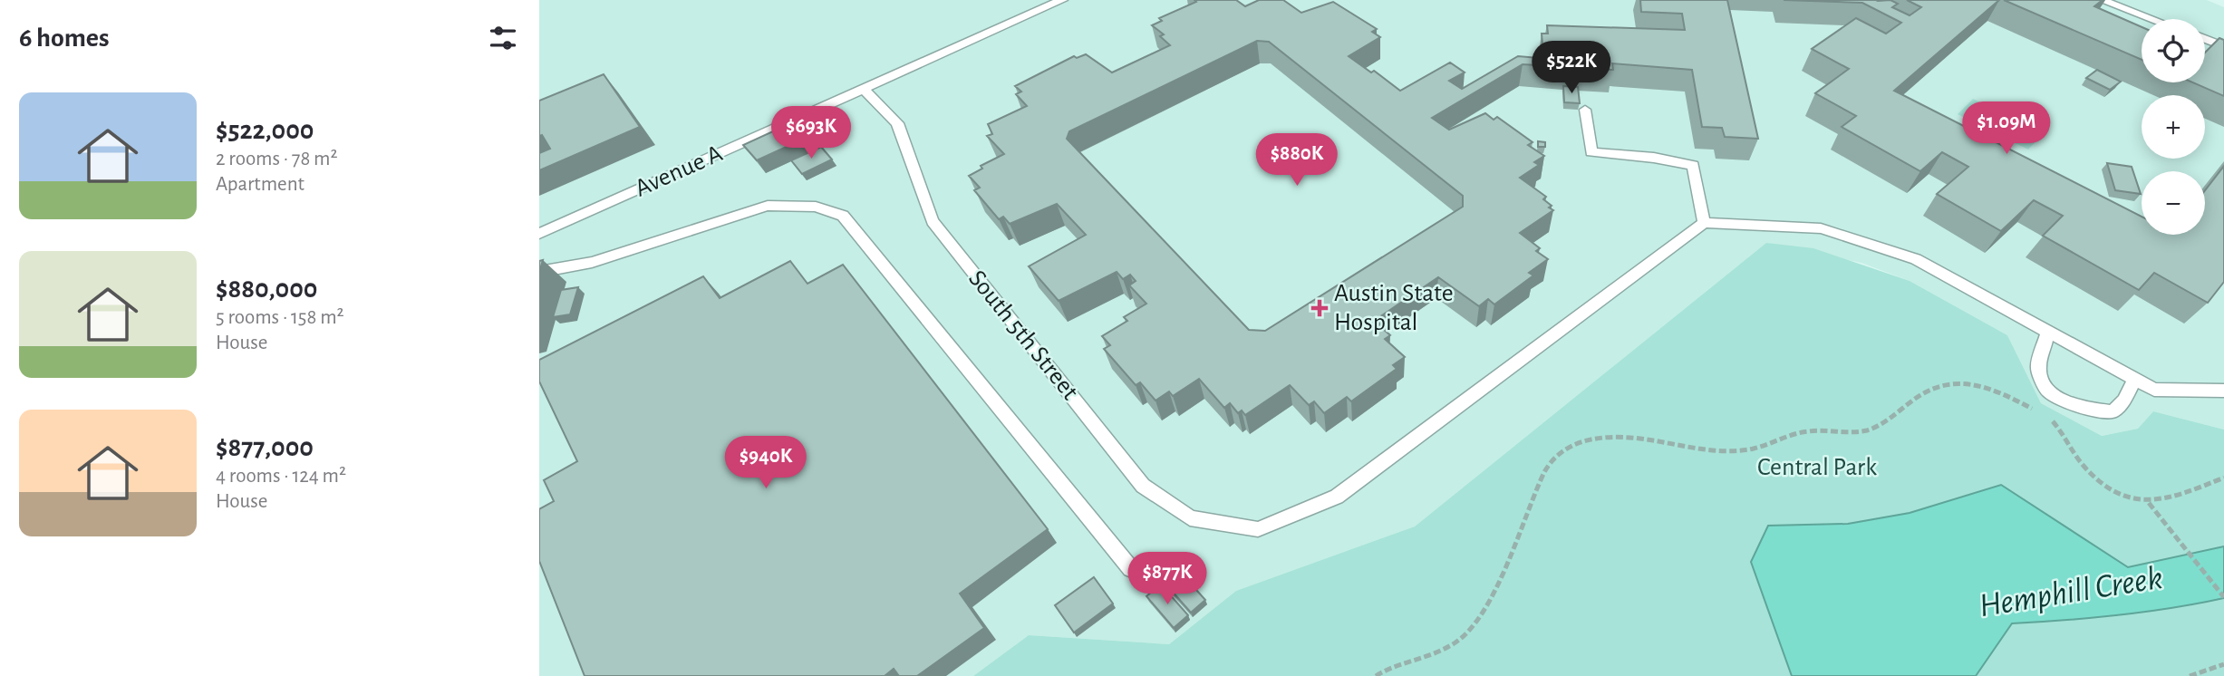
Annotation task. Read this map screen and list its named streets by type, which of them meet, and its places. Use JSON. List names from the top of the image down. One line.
{"streets":{"lane":["Avenue A","South 5th Street"]},"crossings":[["Avenue A","South 5th Street"]],"water":["Hemphill Creek"],"parks":["Central Park"],"places":{"health":["Austin State Hospital"]},"page":{"heading":"6 homes","map_buttons":["+","−"],"price":["$522K","$1.09M","$693K","$880K","$940K","$877K"],"list":[{"name":"$522,000","note":"2 rooms · 78 m² · Apartment"},{"name":"$880,000","note":"5 rooms · 158 m² · House"},{"name":"$877,000","note":"4 rooms · 124 m² · House"}]}}
